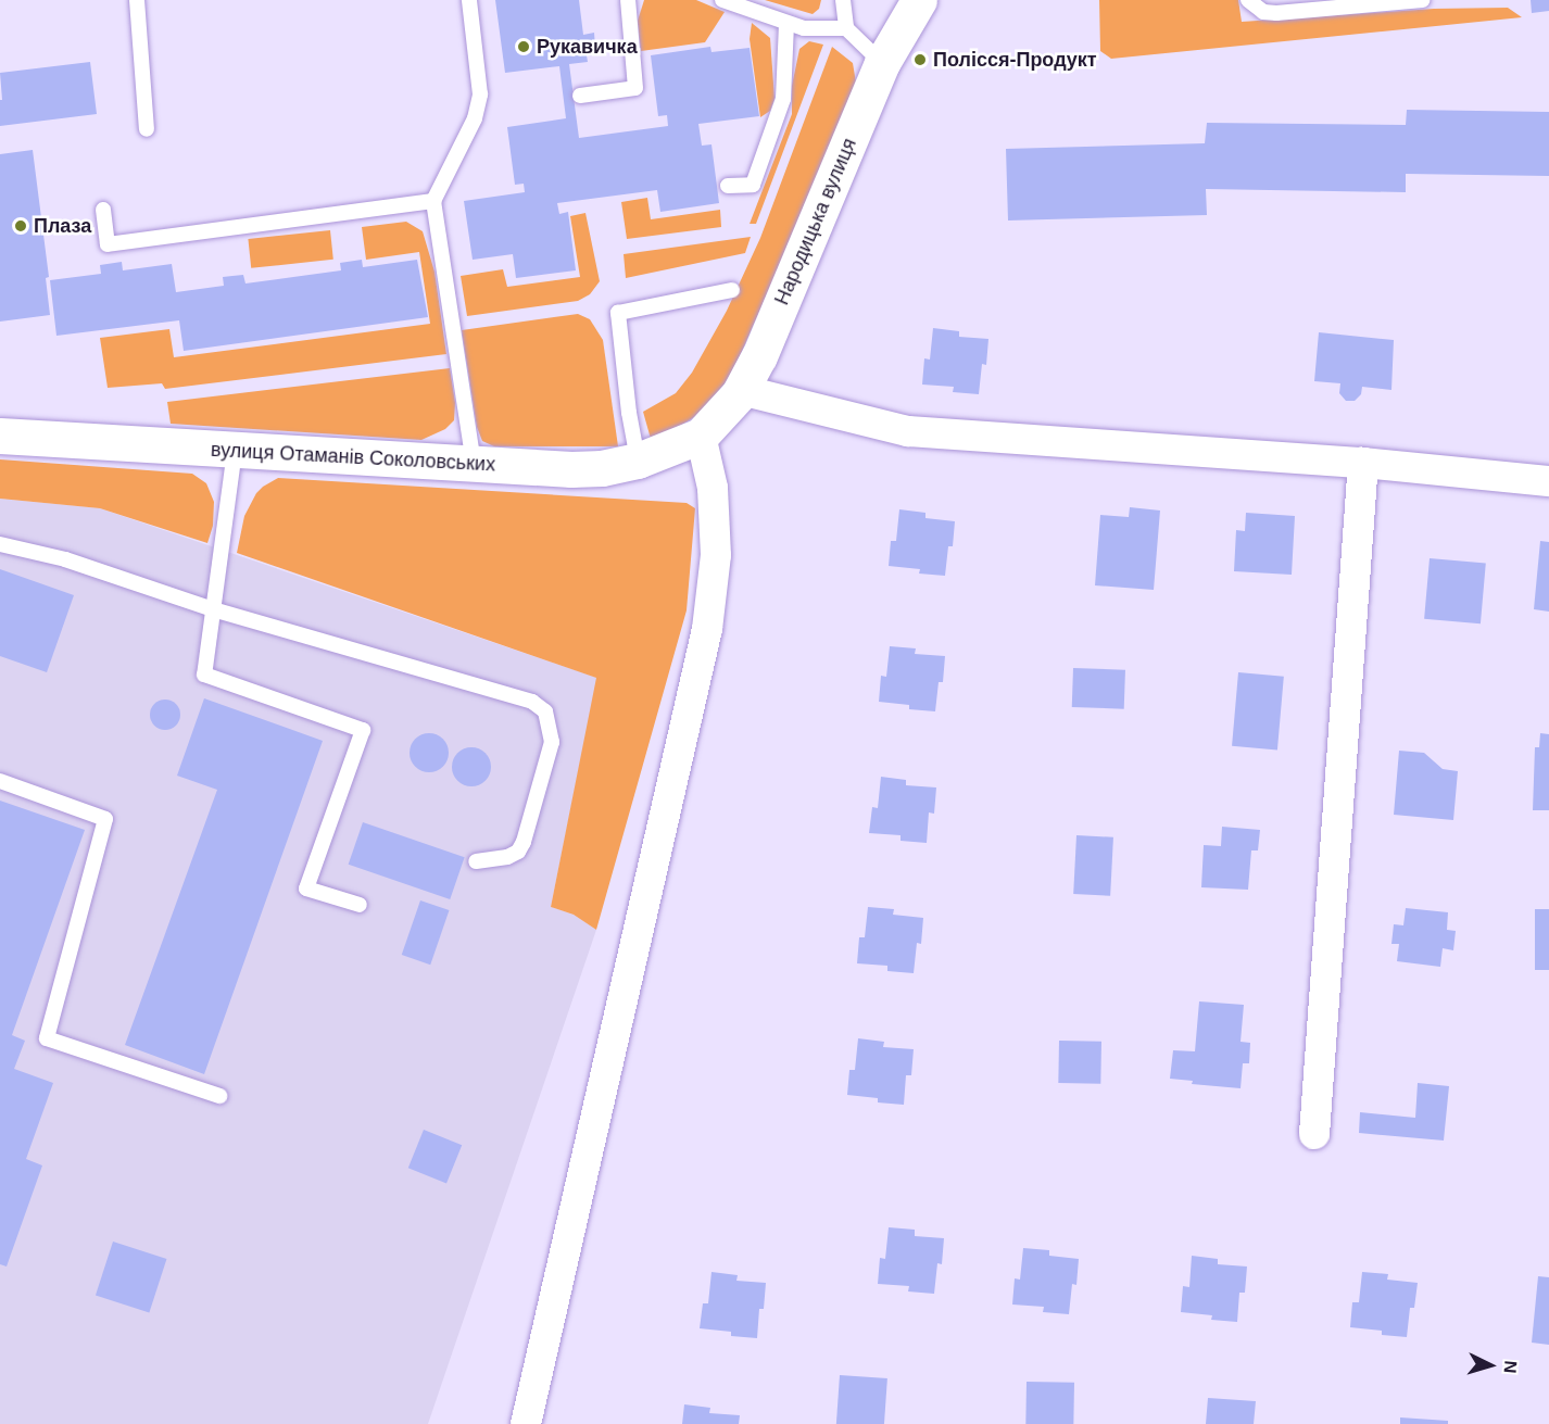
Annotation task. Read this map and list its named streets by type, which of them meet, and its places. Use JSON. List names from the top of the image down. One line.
{"streets":{"street":["Народицька вулиця","вулиця Отаманів Соколовських"]},"crossings":[["Народицька вулиця","вулиця Отаманів Соколовських"]],"places":["Рукавичка","Полісся-Продукт","Плаза"],"north":"right"}
